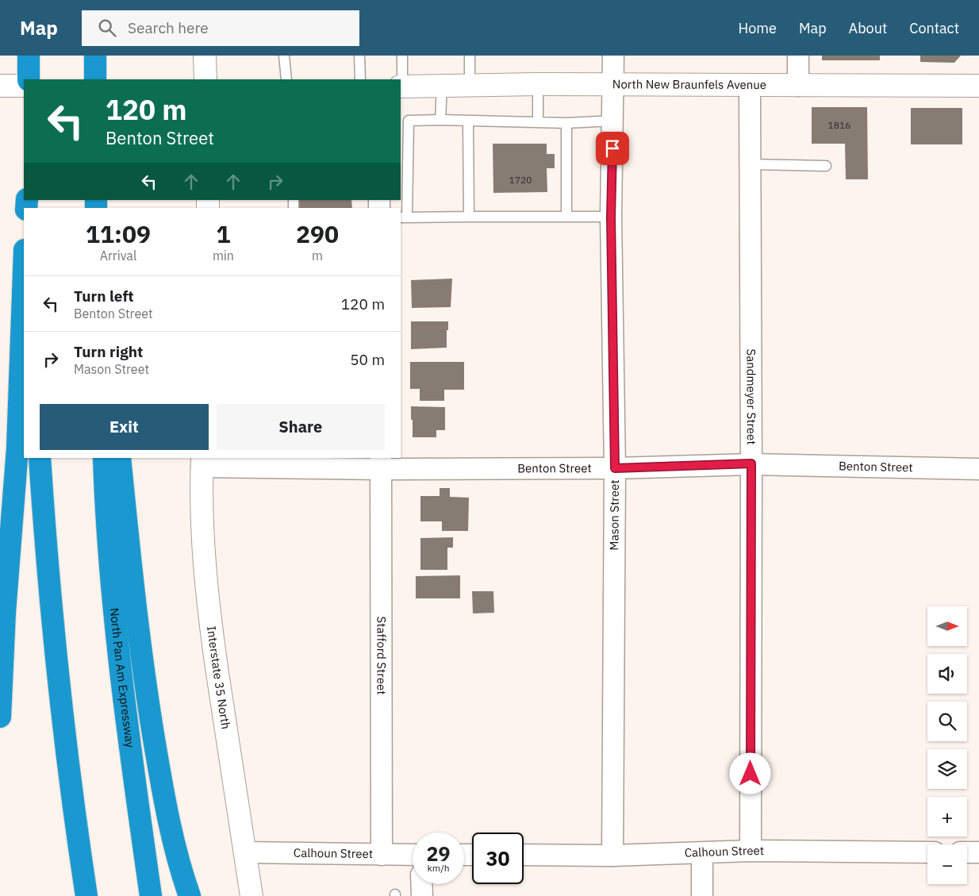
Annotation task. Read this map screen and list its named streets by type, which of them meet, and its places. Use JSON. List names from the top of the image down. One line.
{"streets":{"highway":["North Pan Am Expressway"],"street":["North New Braunfels Avenue","Sandmeyer Street","Benton Street","Mason Street","Stafford Street","Interstate 35 North","Calhoun Street"]},"crossings":[["North New Braunfels Avenue","Sandmeyer Street"],["North New Braunfels Avenue","Mason Street"],["Sandmeyer Street","Benton Street"],["Sandmeyer Street","Calhoun Street"],["Benton Street","Mason Street"],["Benton Street","Stafford Street"],["Benton Street","Interstate 35 North"],["Mason Street","Calhoun Street"],["Stafford Street","Calhoun Street"],["Interstate 35 North","Calhoun Street"]],"house_numbers":["1816","1720"],"north":"right","page":{"header":"Map","search":"Search here","nav":["Home","Map","About","Contact"],"turn":["120 m","Benton Street"],"eta":["11:09","Arrival","1","min","290","m"],"list":[{"name":"Turn left","note":"Benton Street","value":"120 m"},{"name":"Turn right","note":"Mason Street","value":"50 m"}],"buttons":["Exit","Share"],"map_buttons":["+","−"],"speed":"29 km/h","limit":"30"}}
